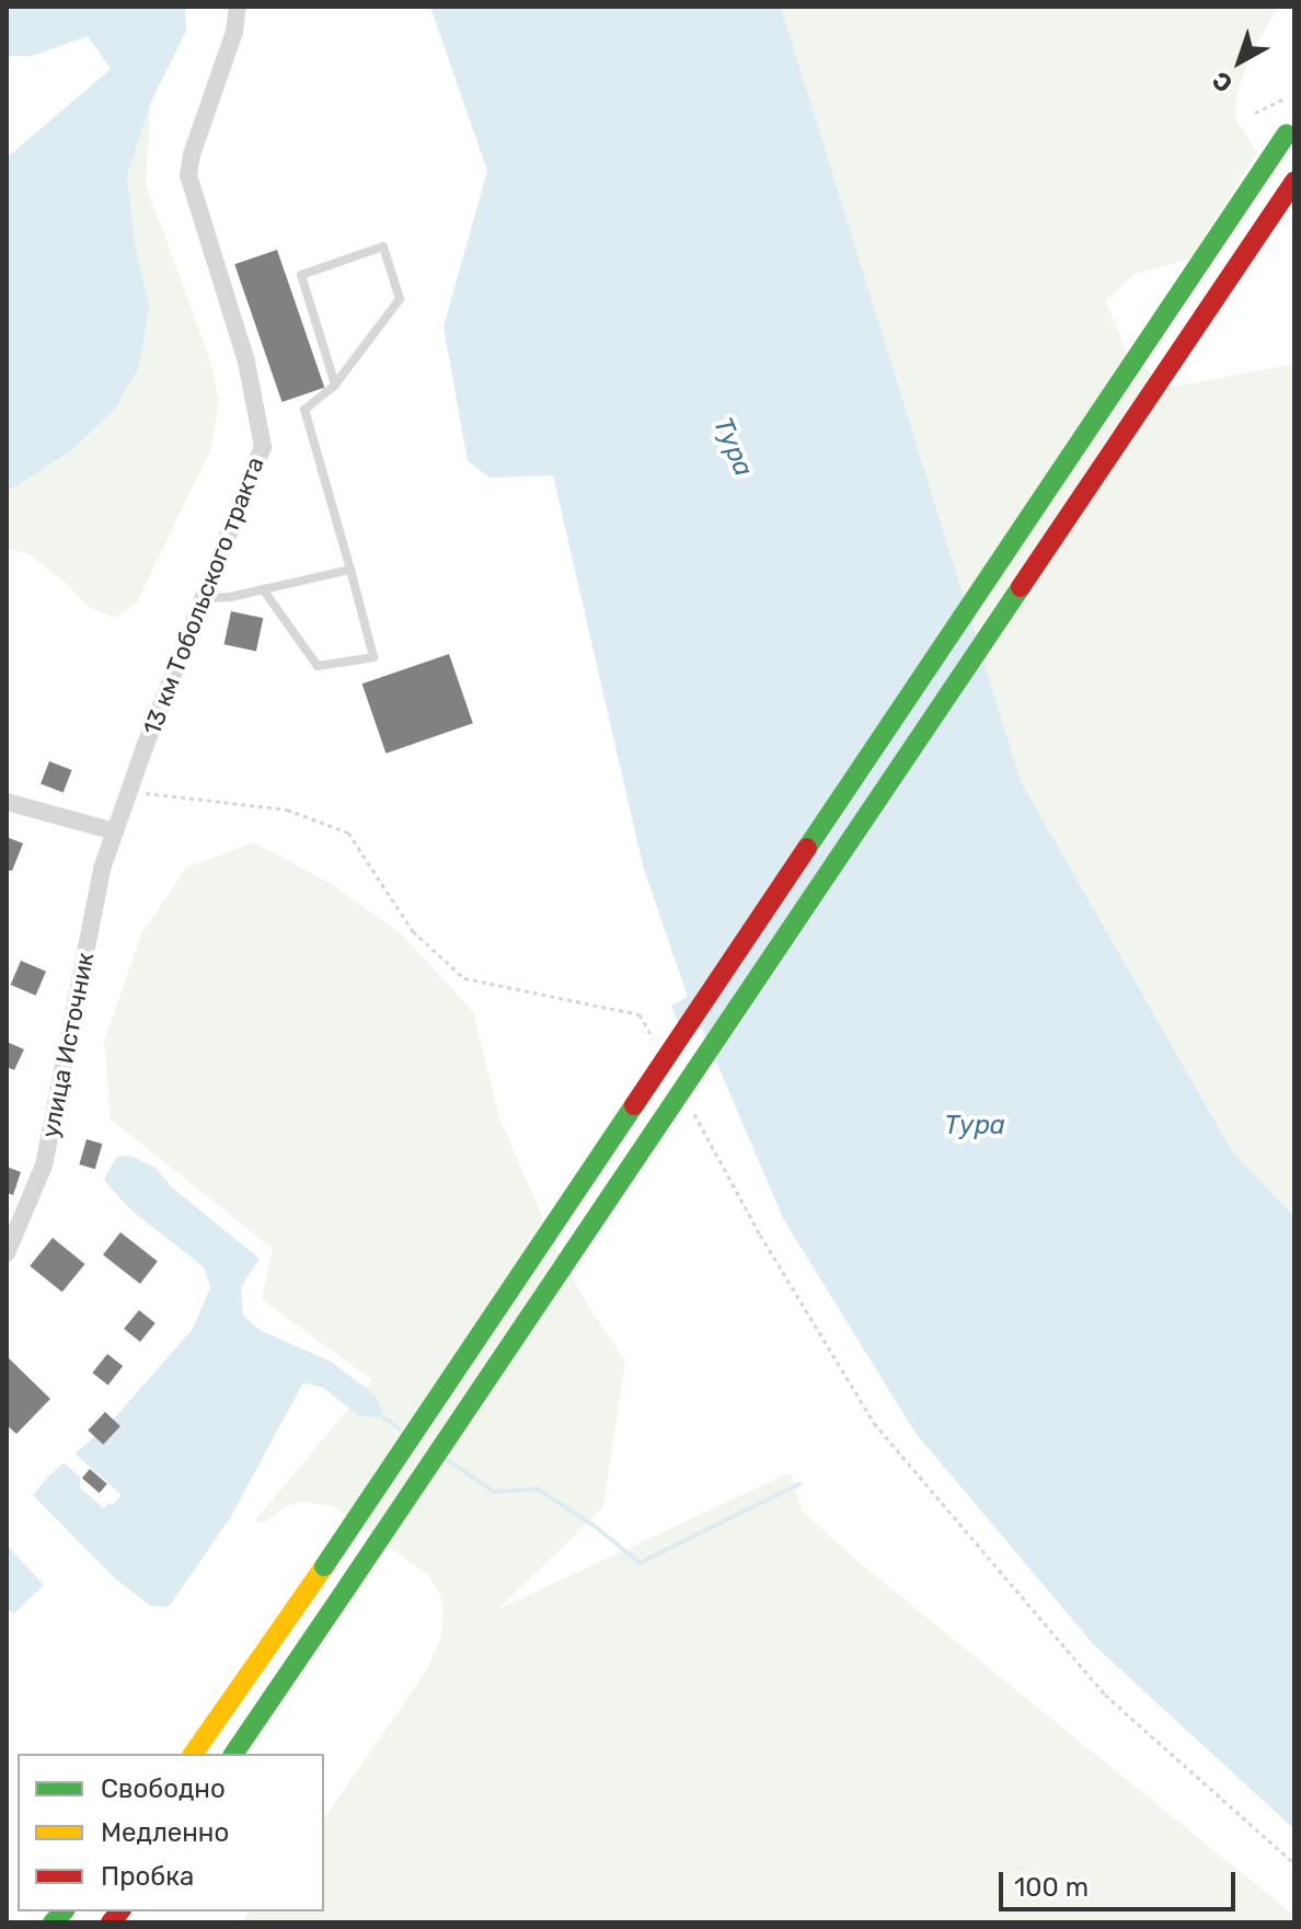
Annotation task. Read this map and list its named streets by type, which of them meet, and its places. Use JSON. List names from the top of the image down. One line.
{"streets":{"street":["13 км Тобольского тракта","улица Источник"]},"crossings":[["13 км Тобольского тракта","улица Источник"]],"water":["Тура"],"legend":["Свободно","Медленно","Пробка"],"scale_bar":"100 m","north":"bottom left"}
